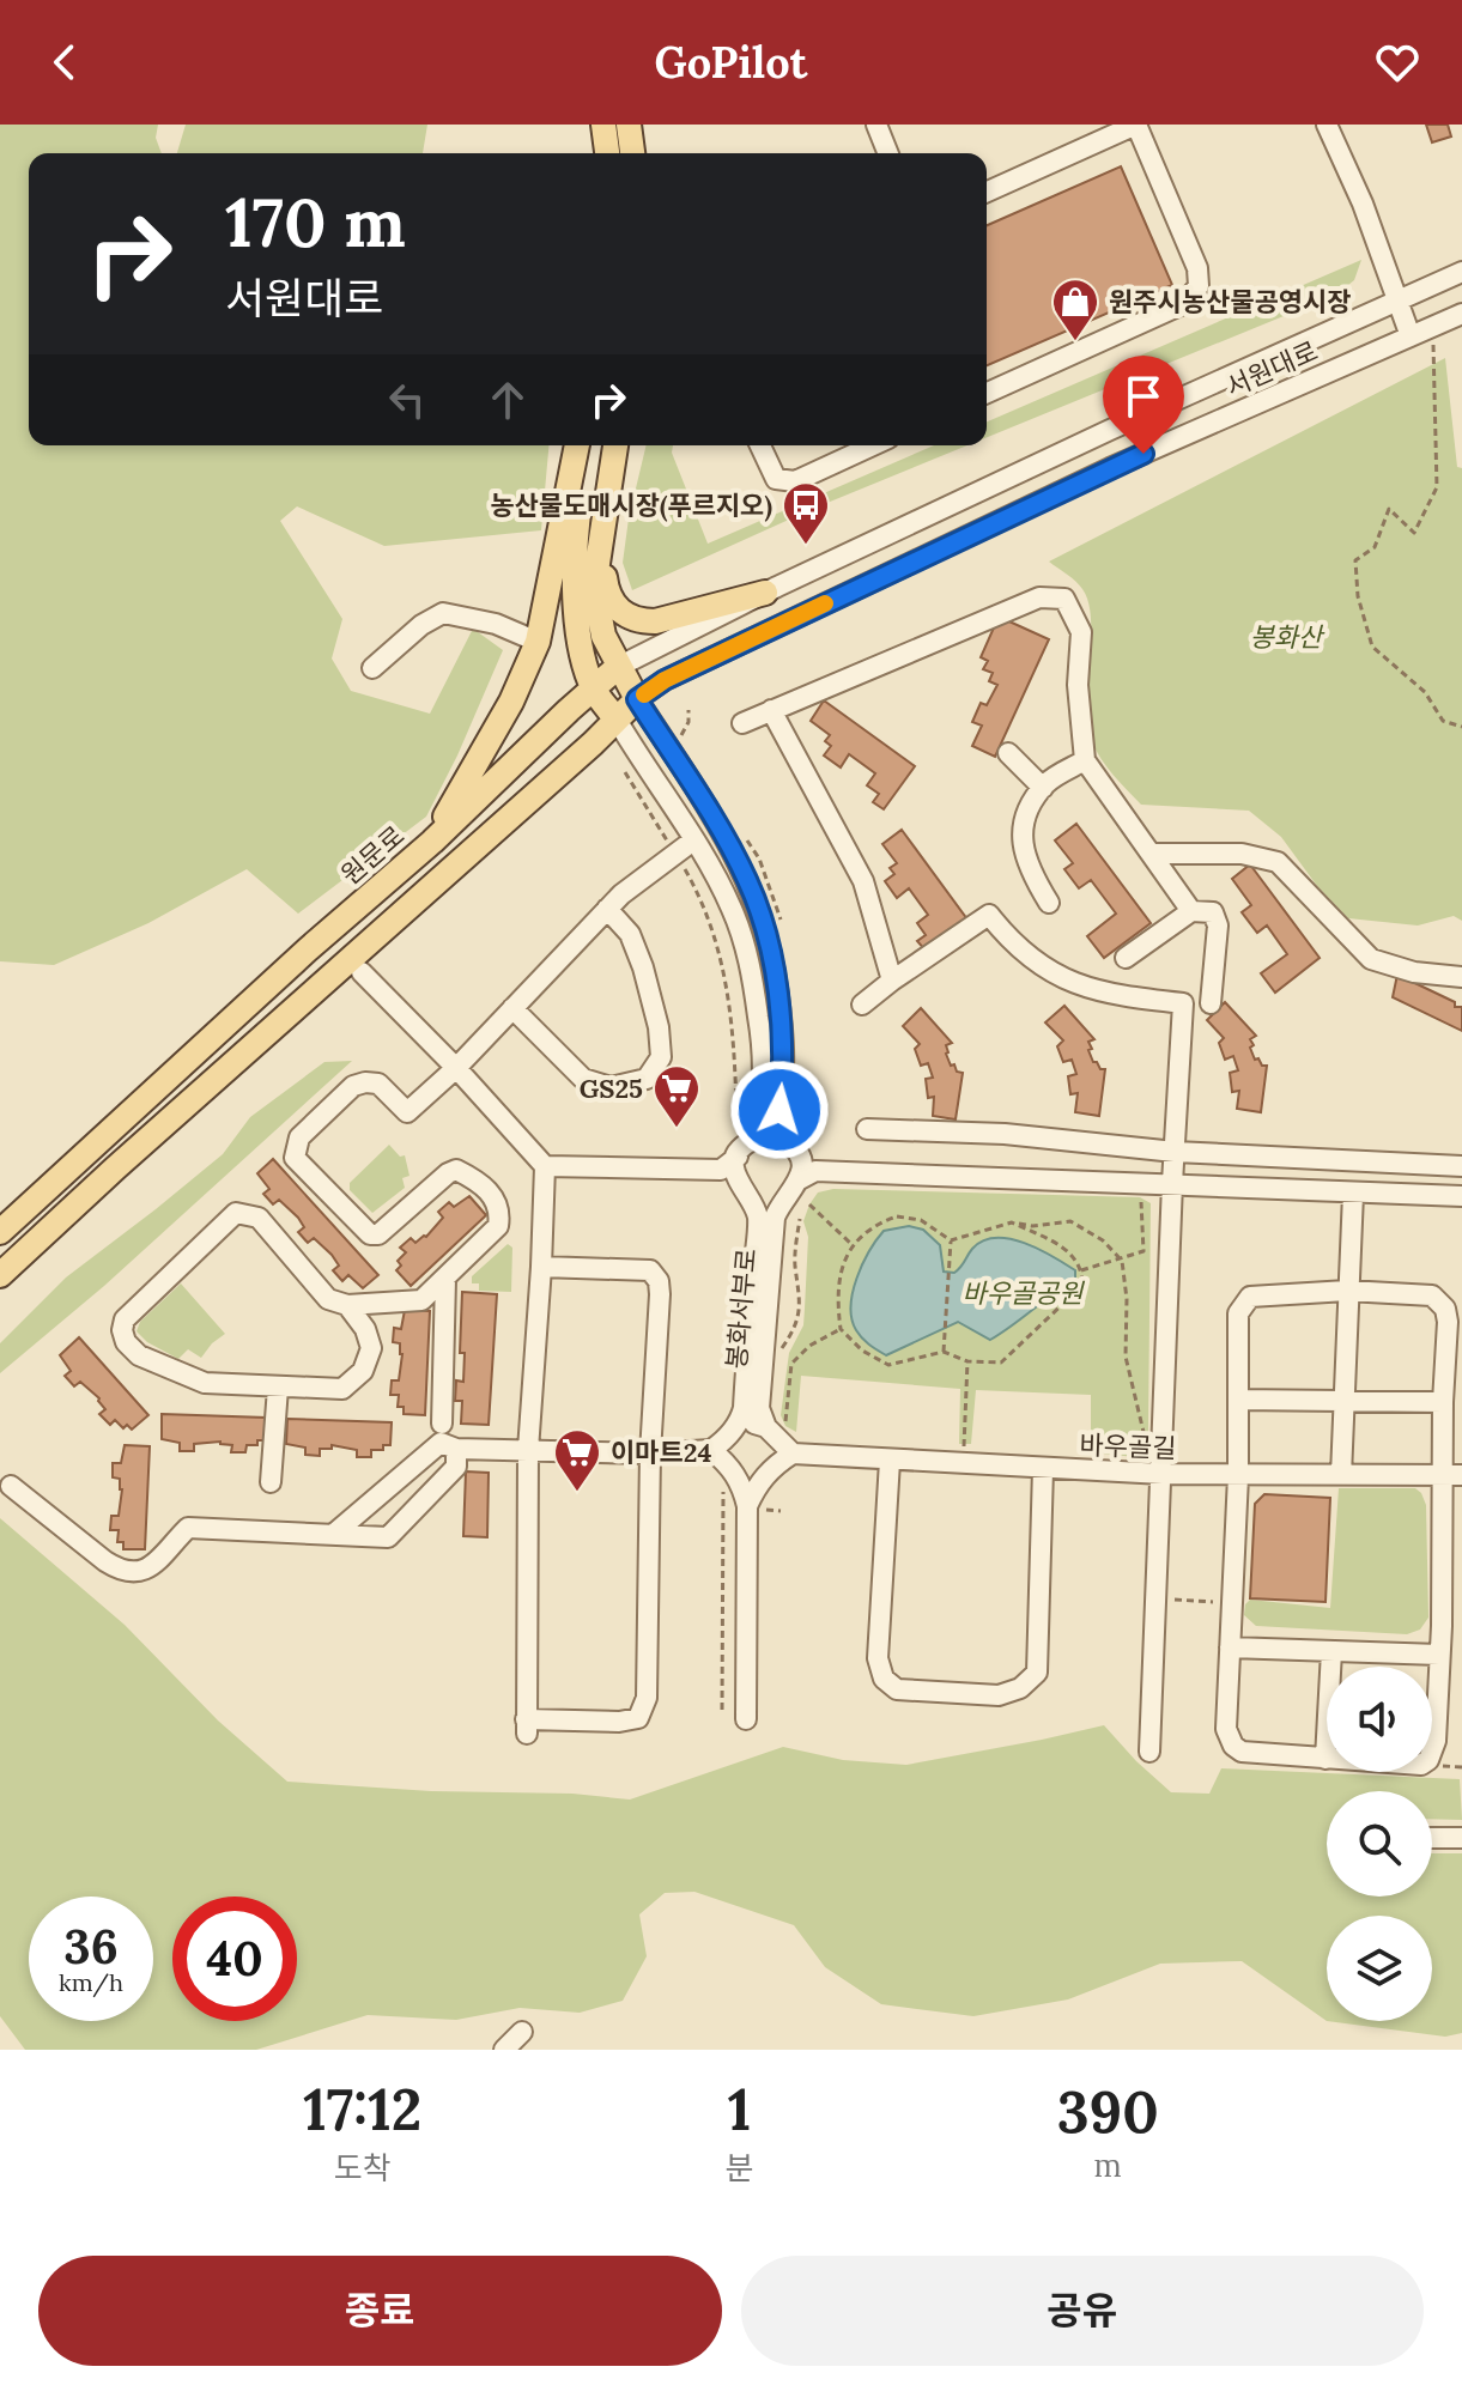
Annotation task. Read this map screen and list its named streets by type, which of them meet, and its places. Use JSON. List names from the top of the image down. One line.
{"streets":{"main road":["원문로"],"street":["서원대로","봉화서부로","바우골길"]},"crossings":[["서원대로","원문로"],["봉화서부로","바우골길"]],"parks":["봉화산","바우골공원"],"places":{"shop":["원주시농산물공영시장"],"bus stop":["농산물도매시장(푸르지오)"],"supermarket":["GS25","이마트24"]},"page":{"header":"GoPilot","turn":["170 m","서원대로"],"speed":"36 km/h","limit":"40","eta":["17:12","도착","1","분","390","m"],"buttons":["종료","공유"]}}
